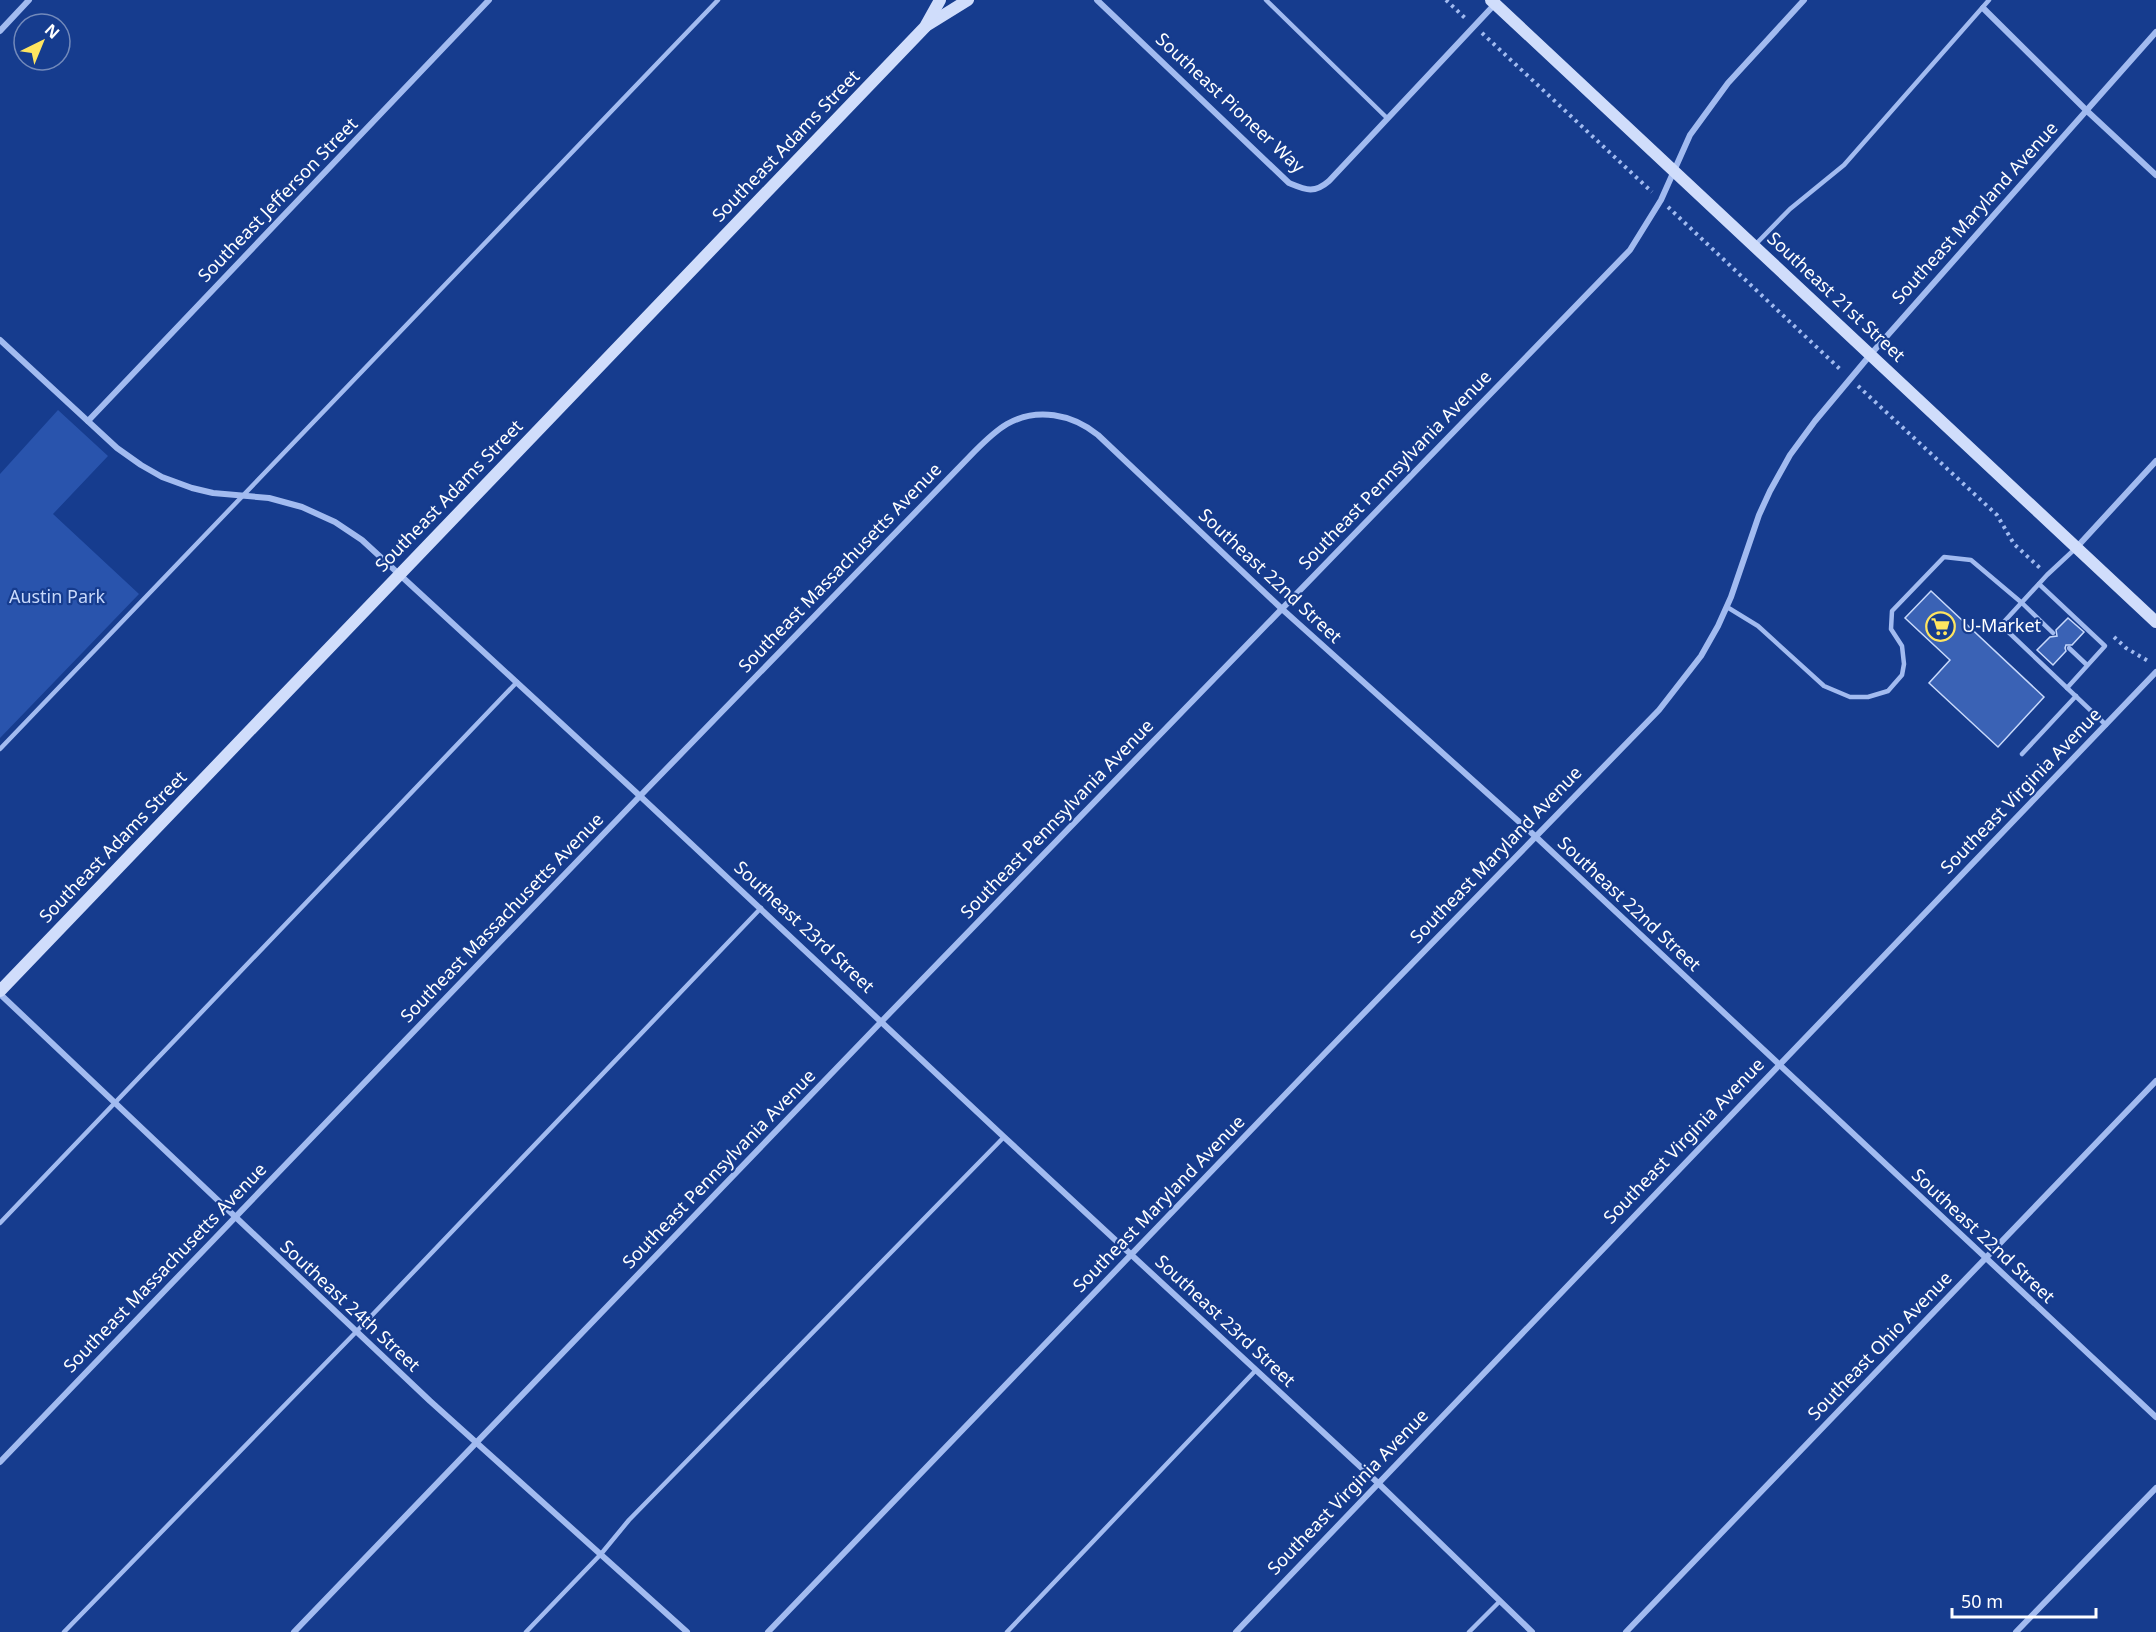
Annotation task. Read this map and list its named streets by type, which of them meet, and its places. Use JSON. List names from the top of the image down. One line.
{"streets":{"main road":["Southeast Adams Street","Southeast 21st Street"],"street":["Southeast Pioneer Way","Southeast Jefferson Street","Southeast Maryland Avenue","Southeast Pennsylvania Avenue","Southeast Massachusetts Avenue","Southeast 22nd Street","Southeast Virginia Avenue","Southeast 23rd Street","Southeast 24th Street","Southeast Ohio Avenue"]},"crossings":[["Southeast Pioneer Way","Southeast 21st Street"],["Southeast Adams Street","Southeast 23rd Street"],["Southeast Adams Street","Southeast 24th Street"],["Southeast Jefferson Street","Southeast 23rd Street"],["Southeast Maryland Avenue","Southeast 21st Street"],["Southeast Maryland Avenue","Southeast 22nd Street"],["Southeast Maryland Avenue","Southeast 23rd Street"],["Southeast 21st Street","Southeast Pennsylvania Avenue"],["Southeast Pennsylvania Avenue","Southeast 22nd Street"],["Southeast Pennsylvania Avenue","Southeast 23rd Street"],["Southeast Pennsylvania Avenue","Southeast 24th Street"],["Southeast Massachusetts Avenue","Southeast 22nd Street"],["Southeast Massachusetts Avenue","Southeast 23rd Street"],["Southeast Massachusetts Avenue","Southeast 24th Street"],["Southeast 22nd Street","Southeast Virginia Avenue"],["Southeast 22nd Street","Southeast Ohio Avenue"],["Southeast Virginia Avenue","Southeast 23rd Street"]],"parks":["Austin Park"],"places":{"supermarket":["U-Market"]},"scale_bar":"50 m","north":"top right"}
